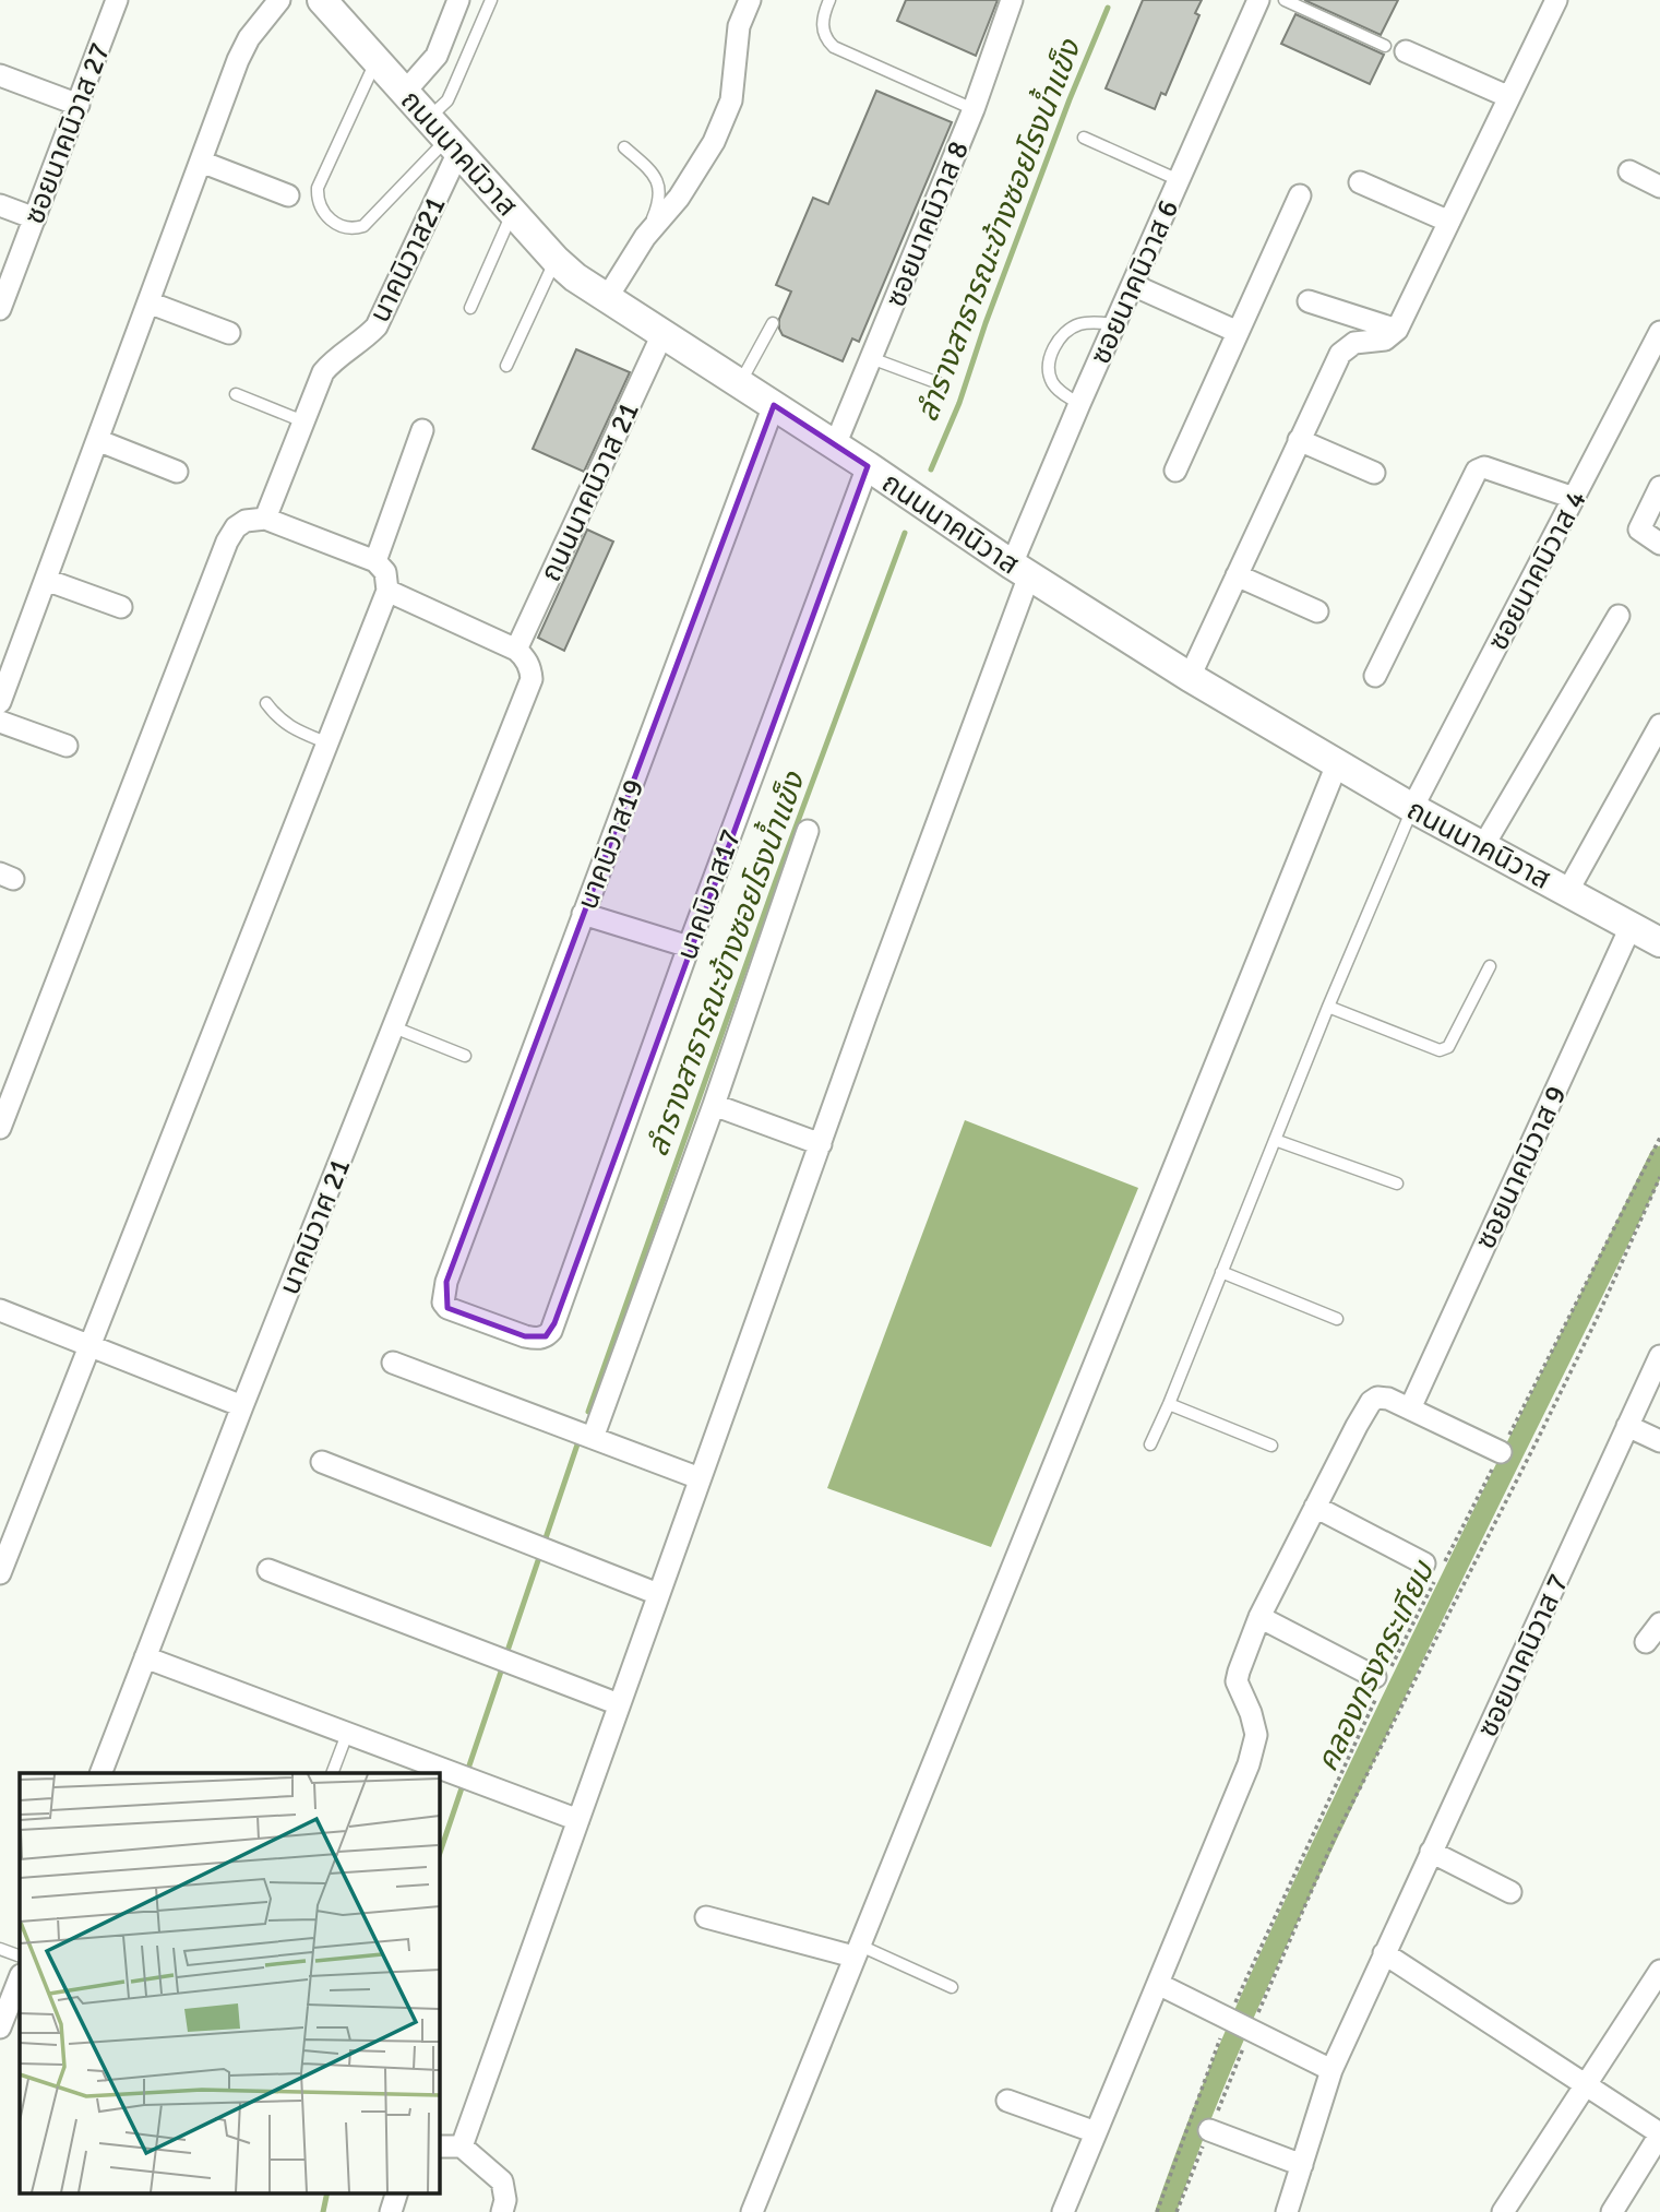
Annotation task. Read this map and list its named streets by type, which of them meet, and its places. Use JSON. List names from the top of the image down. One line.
{"streets":{"main road":["ถนนนาคนิวาส"],"street":["ซอยนาคนิวาส 27","ซอยนาคนิวาส 8","นาคนิวาส21","ซอยนาคนิวาส 6","ถนนนาคนิวาส 21","ซอยนาคนิวาส 4","นาคนิวาส19","นาคนิวาส17","ซอยนาคนิวาส 9","นาคนิวาศ 21","ซอยนาคนิวาส 7"]},"crossings":[["ถนนนาคนิวาส","ซอยนาคนิวาส 8"],["ถนนนาคนิวาส","นาคนิวาส21"],["ถนนนาคนิวาส","ซอยนาคนิวาส 6"],["ถนนนาคนิวาส","ถนนนาคนิวาส 21"],["ถนนนาคนิวาส","ซอยนาคนิวาส 4"],["ถนนนาคนิวาส","นาคนิวาส19"],["ถนนนาคนิวาส","นาคนิวาส17"],["ถนนนาคนิวาส","ซอยนาคนิวาส 9"],["ถนนนาคนิวาส 21","นาคนิวาศ 21"],["นาคนิวาส19","นาคนิวาส17"]],"water":["ลำรางสาธารณะข้างซอยโรงน้ำแข็ง","คลองทรงกระเทียม"]}
